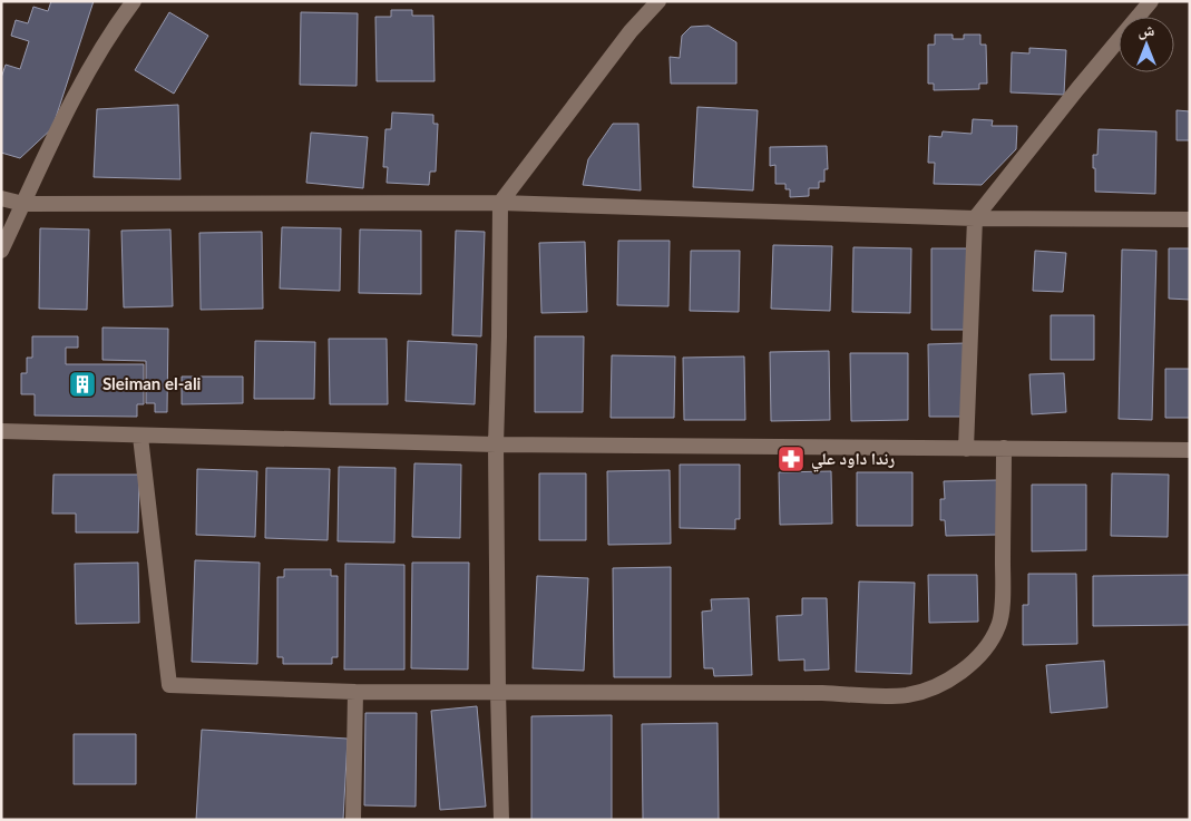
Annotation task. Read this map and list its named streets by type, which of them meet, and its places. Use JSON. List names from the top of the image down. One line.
{"places":{"building":["Sleiman el-ali"],"pharmacy":["رندا داود علي"]},"north":"top"}
